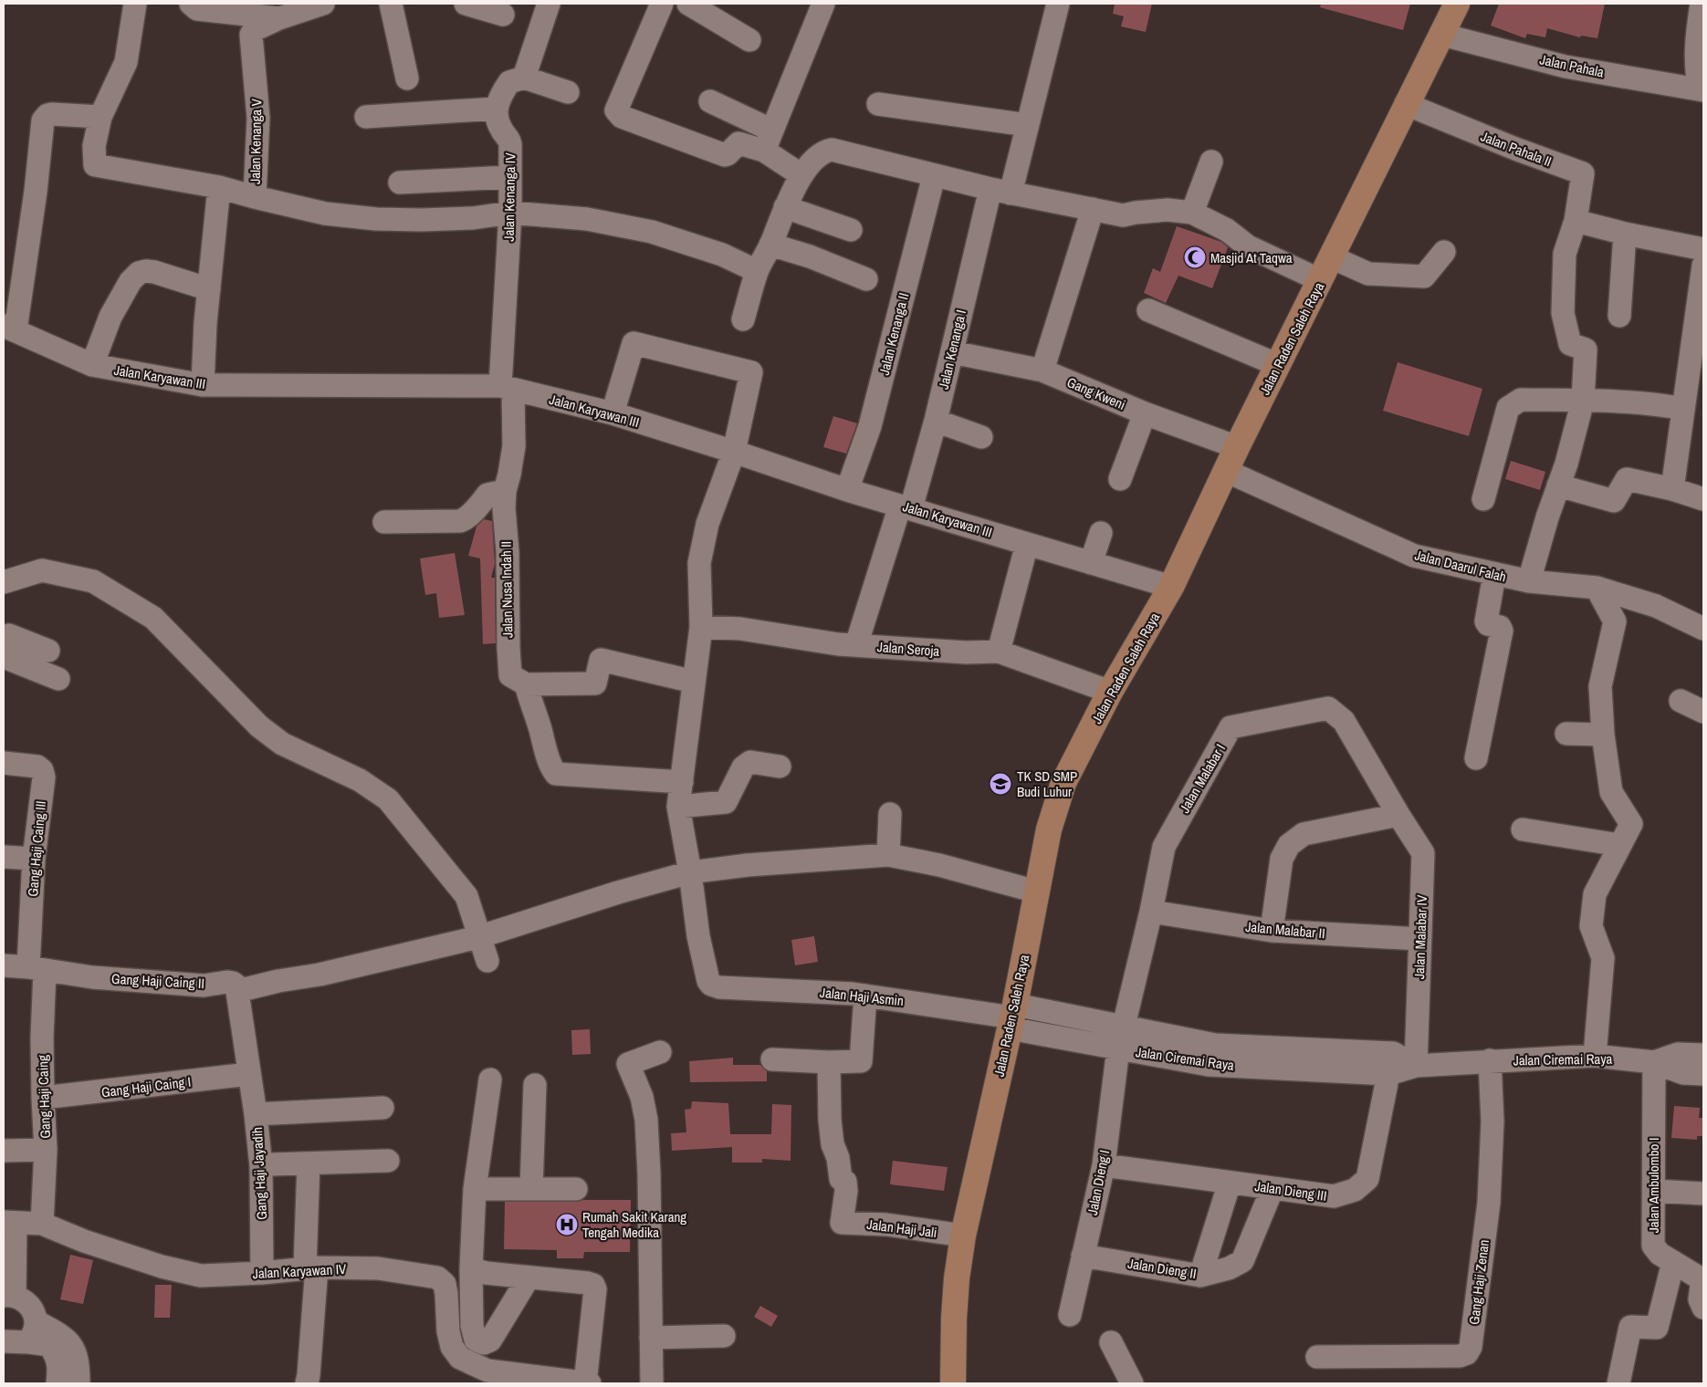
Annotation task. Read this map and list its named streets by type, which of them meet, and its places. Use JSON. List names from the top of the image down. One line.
{"streets":{"main road":["Jalan Raden Saleh Raya"],"street":["Jalan Pahala","Jalan Kenanga V","Jalan Pahala II","Jalan Kenanga IV","Jalan Kenanga II","Jalan Kenanga I","Jalan Karyawan III","Gang Kweni","Jalan Daarul Falah","Jalan Nusa Indah II","Jalan Seroja","Jalan Malabar I","Gang Haji Caing III","Jalan Malabar II","Jalan Malabar IV","Gang Haji Caing II","Jalan Haji Asmin","Jalan Ciremai Raya","Gang Haji Caing I","Gang Haji Caing","Gang Haji Jayadih","Jalan Dieng I","Jalan Ambulombo I","Jalan Dieng III","Jalan Haji Jali","Jalan Dieng II","Jalan Karyawan IV","Gang Haji Zenan"]},"crossings":[["Jalan Pahala","Jalan Raden Saleh Raya"],["Jalan Pahala II","Jalan Raden Saleh Raya"],["Jalan Kenanga IV","Jalan Karyawan III"],["Jalan Kenanga IV","Jalan Nusa Indah II"],["Jalan Kenanga II","Jalan Karyawan III"],["Jalan Raden Saleh Raya","Jalan Karyawan III"],["Jalan Raden Saleh Raya","Gang Kweni"],["Jalan Raden Saleh Raya","Jalan Daarul Falah"],["Jalan Raden Saleh Raya","Jalan Seroja"],["Jalan Raden Saleh Raya","Jalan Haji Asmin"],["Jalan Raden Saleh Raya","Jalan Ciremai Raya"],["Jalan Raden Saleh Raya","Jalan Haji Jali"],["Jalan Kenanga I","Jalan Karyawan III"],["Jalan Kenanga I","Gang Kweni"],["Jalan Kenanga I","Jalan Seroja"],["Jalan Karyawan III","Jalan Nusa Indah II"],["Jalan Malabar I","Jalan Malabar II"],["Jalan Malabar I","Jalan Malabar IV"],["Jalan Malabar I","Jalan Ciremai Raya"],["Jalan Malabar I","Jalan Dieng I"],["Gang Haji Caing III","Gang Haji Caing II"],["Gang Haji Caing III","Gang Haji Caing"],["Jalan Malabar II","Jalan Malabar IV"],["Jalan Malabar IV","Jalan Ciremai Raya"],["Gang Haji Caing II","Gang Haji Caing"],["Jalan Haji Asmin","Jalan Ciremai Raya"],["Jalan Ciremai Raya","Jalan Dieng I"],["Jalan Ciremai Raya","Jalan Ambulombo I"],["Jalan Ciremai Raya","Jalan Dieng III"],["Jalan Ciremai Raya","Gang Haji Zenan"],["Gang Haji Caing I","Gang Haji Caing"],["Gang Haji Caing I","Gang Haji Jayadih"],["Gang Haji Caing","Jalan Karyawan IV"],["Gang Haji Jayadih","Jalan Karyawan IV"],["Jalan Dieng I","Jalan Dieng III"],["Jalan Dieng I","Jalan Dieng II"],["Jalan Dieng III","Jalan Dieng II"]],"places":{"mosque":["Masjid At Taqwa"],"school or university":["TK SD SMP Budi Luhur"],"hospital":["Rumah Sakit Karang Tengah Medika"]}}
